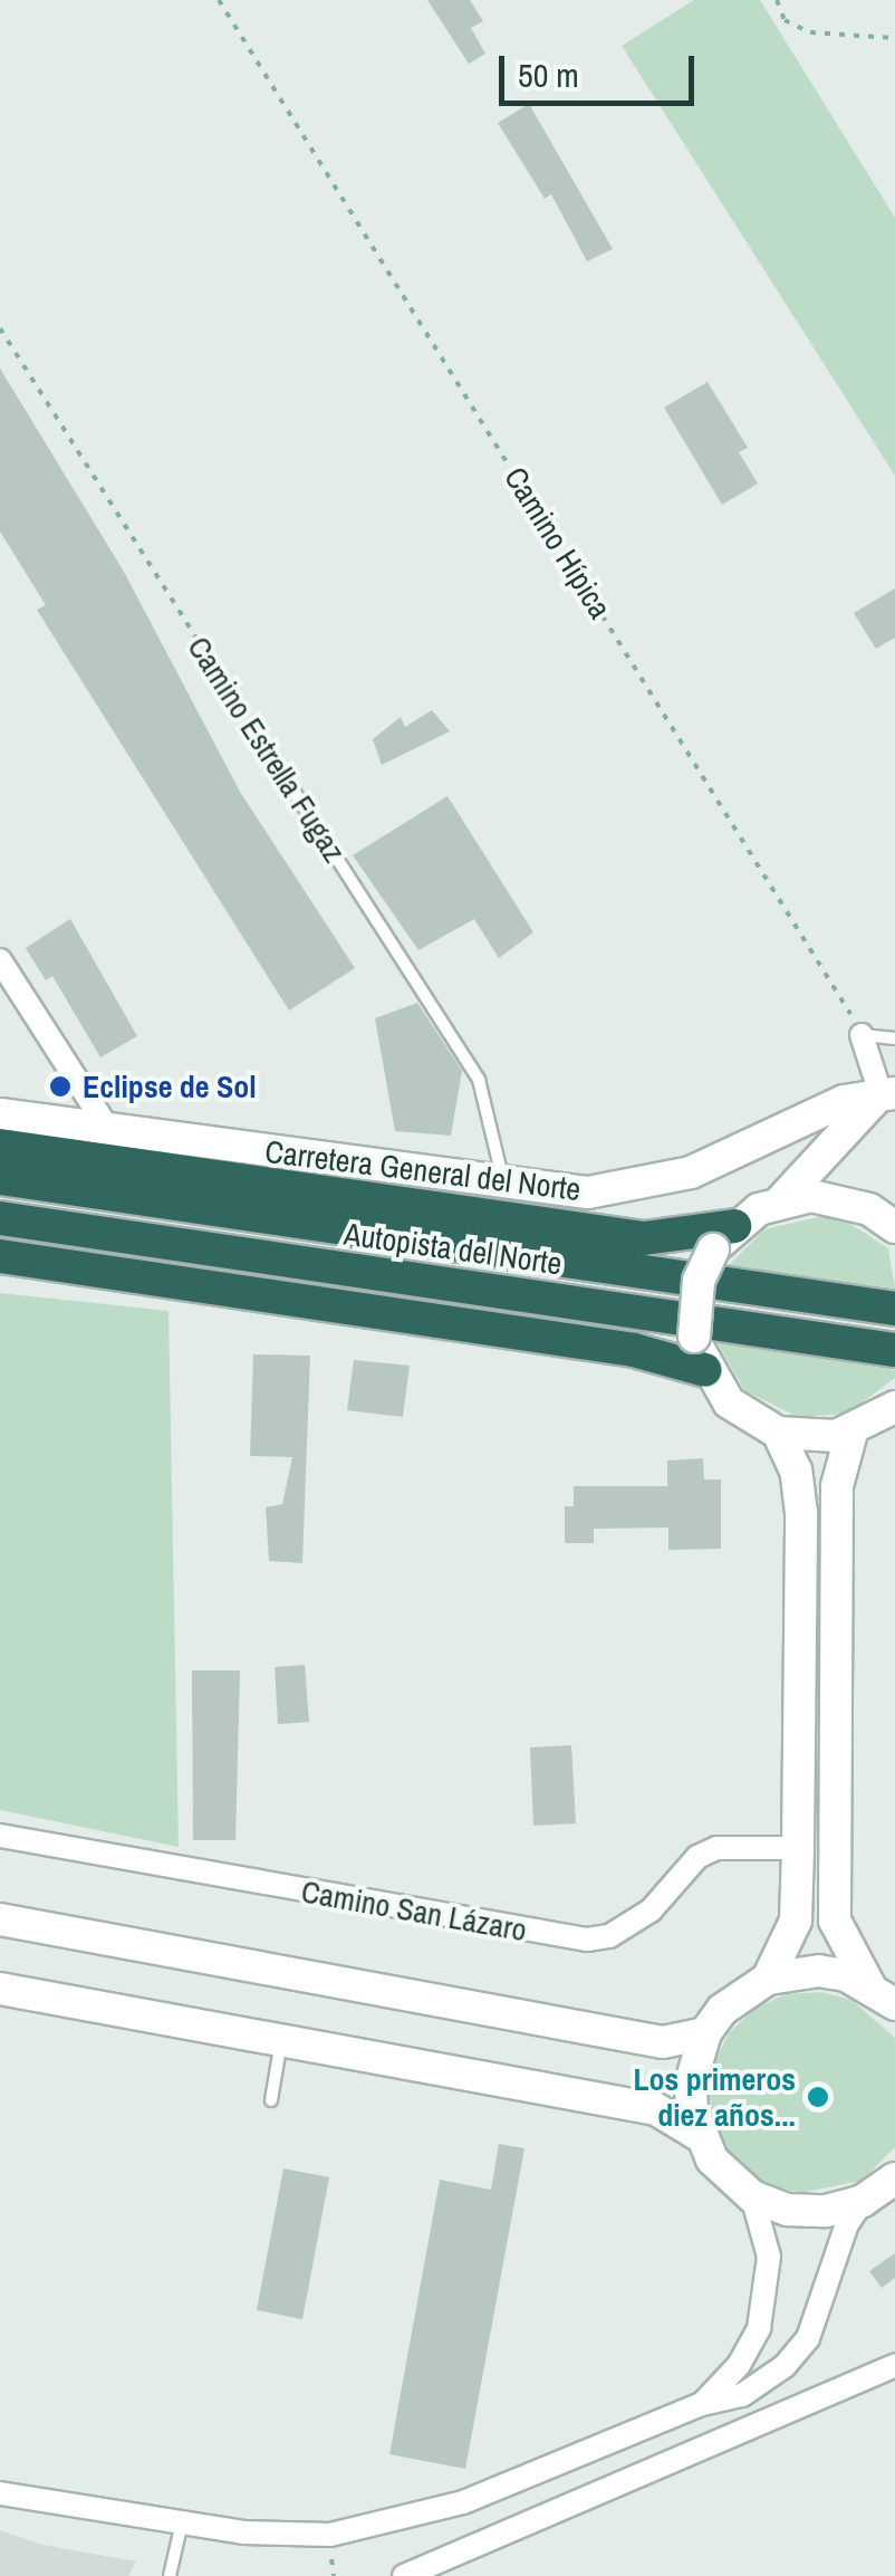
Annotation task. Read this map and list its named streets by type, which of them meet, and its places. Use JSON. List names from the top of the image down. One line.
{"streets":{"highway":["Autopista del Norte"],"main road":["Carretera General del Norte"],"street":["Camino San Lázaro"],"lane":["Camino Estrella Fugaz"],"path":["Camino Hípica"]},"crossings":[["Camino Estrella Fugaz","Carretera General del Norte"]],"places":["Eclipse de Sol","Los primeros diez años..."],"scale_bar":"50 m"}
